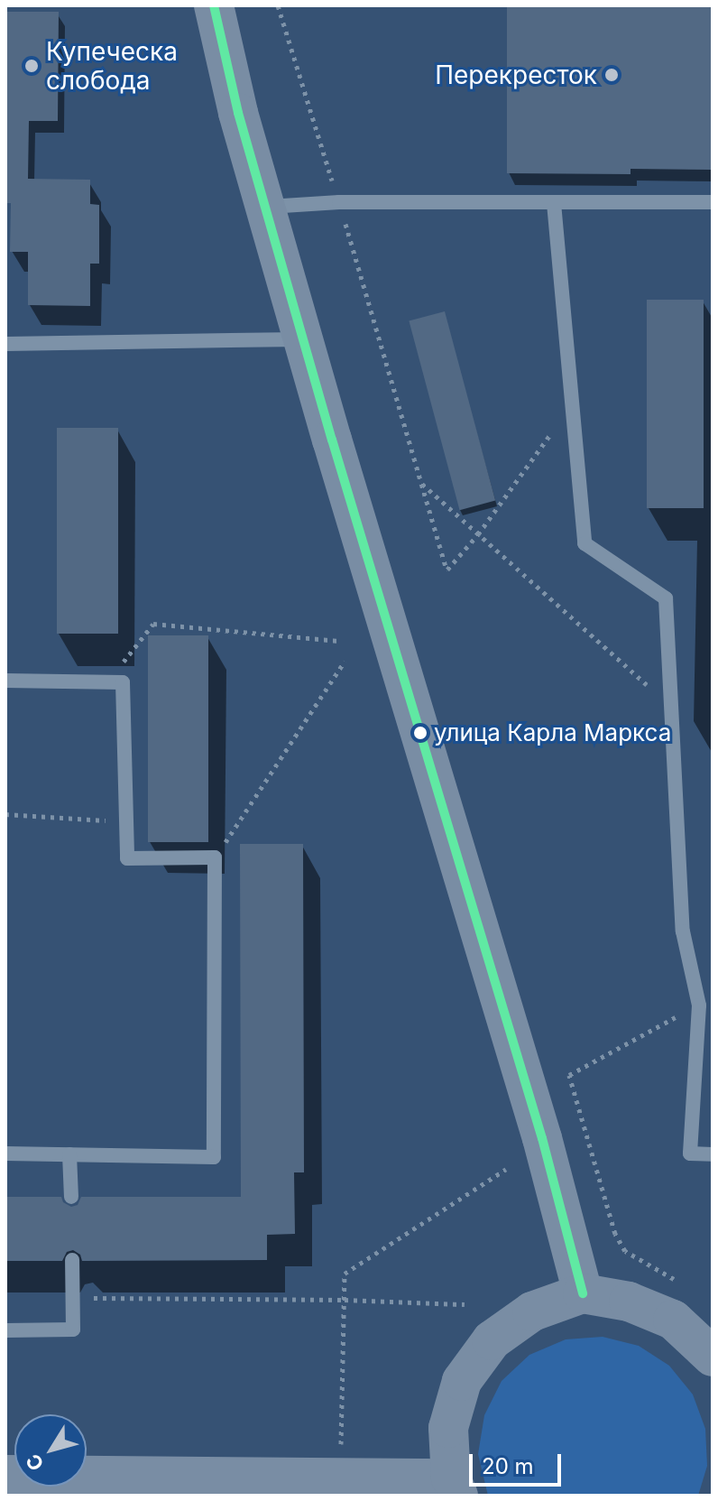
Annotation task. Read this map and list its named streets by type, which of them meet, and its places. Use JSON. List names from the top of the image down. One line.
{"places":["Купеческа слобода","Перекресток","улица Карла Маркса"],"scale_bar":"20 m","north":"bottom left"}
